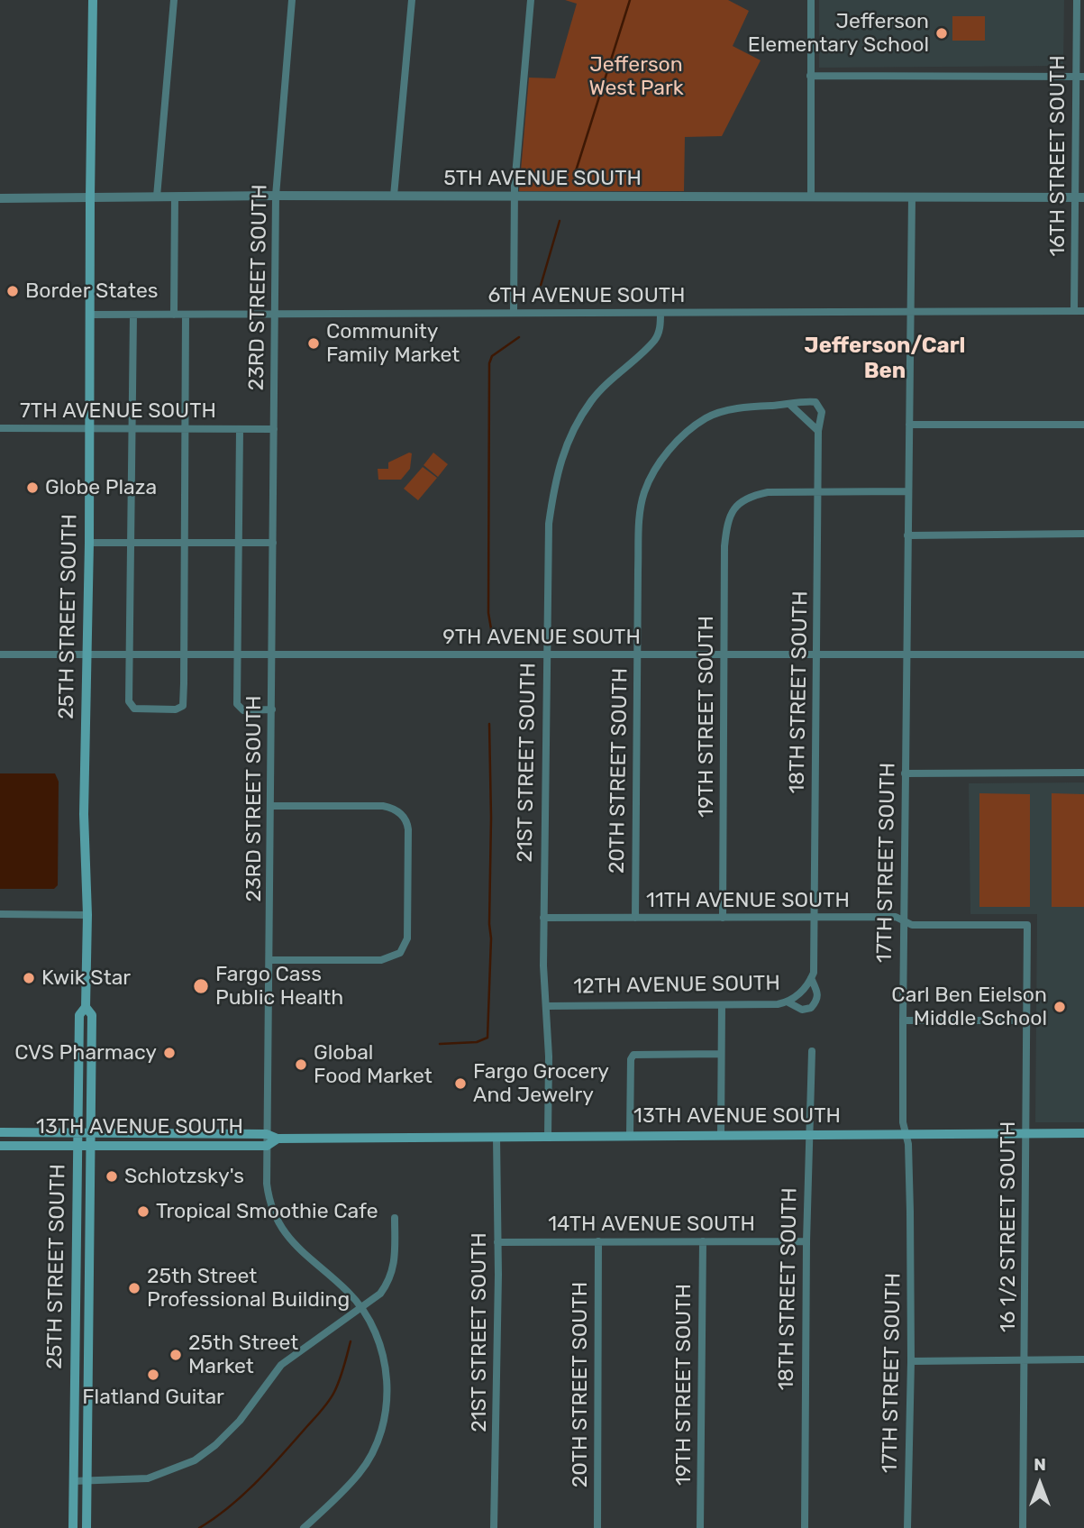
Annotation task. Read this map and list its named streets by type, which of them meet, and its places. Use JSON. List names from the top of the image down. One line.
{"streets":{"main road":["25TH STREET SOUTH","13TH AVENUE SOUTH"],"street":["16TH STREET SOUTH","5TH AVENUE SOUTH","23RD STREET SOUTH","6TH AVENUE SOUTH","7TH AVENUE SOUTH","9TH AVENUE SOUTH","18TH STREET SOUTH","19TH STREET SOUTH","21ST STREET SOUTH","20TH STREET SOUTH","17TH STREET SOUTH","11TH AVENUE SOUTH","12TH AVENUE SOUTH","14TH AVENUE SOUTH","16 1/2 STREET SOUTH"]},"crossings":[["16TH STREET SOUTH","5TH AVENUE SOUTH"],["16TH STREET SOUTH","6TH AVENUE SOUTH"],["5TH AVENUE SOUTH","23RD STREET SOUTH"],["5TH AVENUE SOUTH","25TH STREET SOUTH"],["5TH AVENUE SOUTH","17TH STREET SOUTH"],["23RD STREET SOUTH","6TH AVENUE SOUTH"],["23RD STREET SOUTH","7TH AVENUE SOUTH"],["23RD STREET SOUTH","9TH AVENUE SOUTH"],["23RD STREET SOUTH","13TH AVENUE SOUTH"],["6TH AVENUE SOUTH","25TH STREET SOUTH"],["6TH AVENUE SOUTH","21ST STREET SOUTH"],["6TH AVENUE SOUTH","17TH STREET SOUTH"],["7TH AVENUE SOUTH","25TH STREET SOUTH"],["25TH STREET SOUTH","9TH AVENUE SOUTH"],["25TH STREET SOUTH","13TH AVENUE SOUTH"],["9TH AVENUE SOUTH","18TH STREET SOUTH"],["9TH AVENUE SOUTH","19TH STREET SOUTH"],["9TH AVENUE SOUTH","21ST STREET SOUTH"],["9TH AVENUE SOUTH","20TH STREET SOUTH"],["9TH AVENUE SOUTH","17TH STREET SOUTH"],["18TH STREET SOUTH","19TH STREET SOUTH"],["18TH STREET SOUTH","20TH STREET SOUTH"],["18TH STREET SOUTH","11TH AVENUE SOUTH"],["18TH STREET SOUTH","12TH AVENUE SOUTH"],["18TH STREET SOUTH","13TH AVENUE SOUTH"],["18TH STREET SOUTH","14TH AVENUE SOUTH"],["19TH STREET SOUTH","11TH AVENUE SOUTH"],["19TH STREET SOUTH","14TH AVENUE SOUTH"],["21ST STREET SOUTH","11TH AVENUE SOUTH"],["21ST STREET SOUTH","12TH AVENUE SOUTH"],["21ST STREET SOUTH","13TH AVENUE SOUTH"],["21ST STREET SOUTH","14TH AVENUE SOUTH"],["20TH STREET SOUTH","11TH AVENUE SOUTH"],["20TH STREET SOUTH","14TH AVENUE SOUTH"],["17TH STREET SOUTH","11TH AVENUE SOUTH"],["17TH STREET SOUTH","13TH AVENUE SOUTH"],["11TH AVENUE SOUTH","16 1/2 STREET SOUTH"],["13TH AVENUE SOUTH","16 1/2 STREET SOUTH"]],"districts":["Jefferson/Carl Ben"],"parks":["Jefferson West Park"],"places":["Jefferson Elementary School","Border States","Community Family Market","Globe Plaza","Kwik Star","Fargo Cass Public Health","Carl Ben Eielson Middle School","CVS Pharmacy","Global Food Market","Fargo Grocery And Jewelry","Schlotzsky's","Tropical Smoothie Cafe","25th Street Professional Building","25th Street Market","Flatland Guitar"],"north":"top"}
